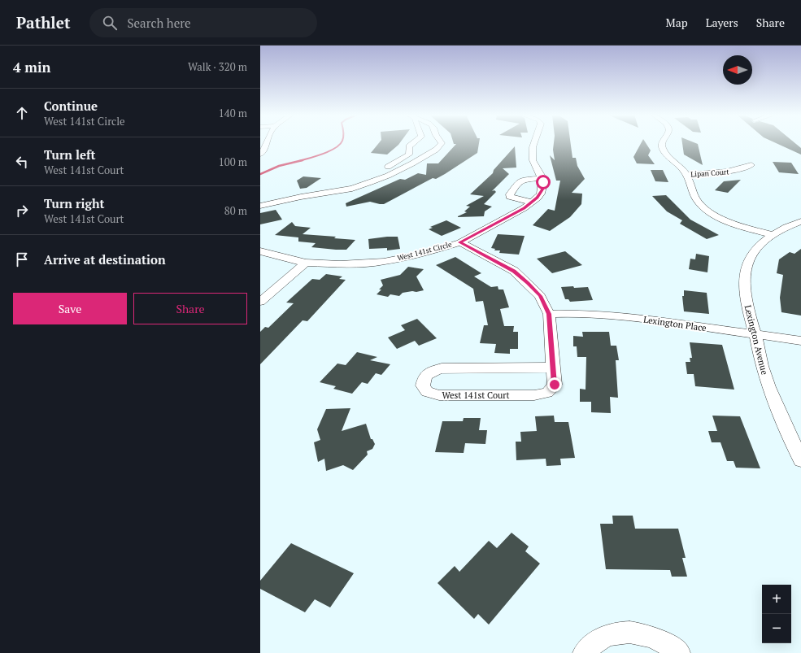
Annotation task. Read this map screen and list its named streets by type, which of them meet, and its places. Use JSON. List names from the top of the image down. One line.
{"streets":{"street":["Lipan Court","West 141st Circle","Lexington Place","Lexington Avenue","West 141st Court"]},"crossings":[["West 141st Circle","West 141st Court"],["Lexington Place","Lexington Avenue"],["Lexington Place","West 141st Court"]],"north":"left","page":{"header":"Pathlet","search":"Search here","nav":["Map","Layers","Share"],"heading":["4 min","Walk · 320 m"],"list":[["Continue","West 141st Circle","140 m"],["Turn left","West 141st Court","100 m"],["Turn right","West 141st Court","80 m"],"Arrive at destination"],"buttons":["Save","Share"],"map_buttons":["+","−"]}}
